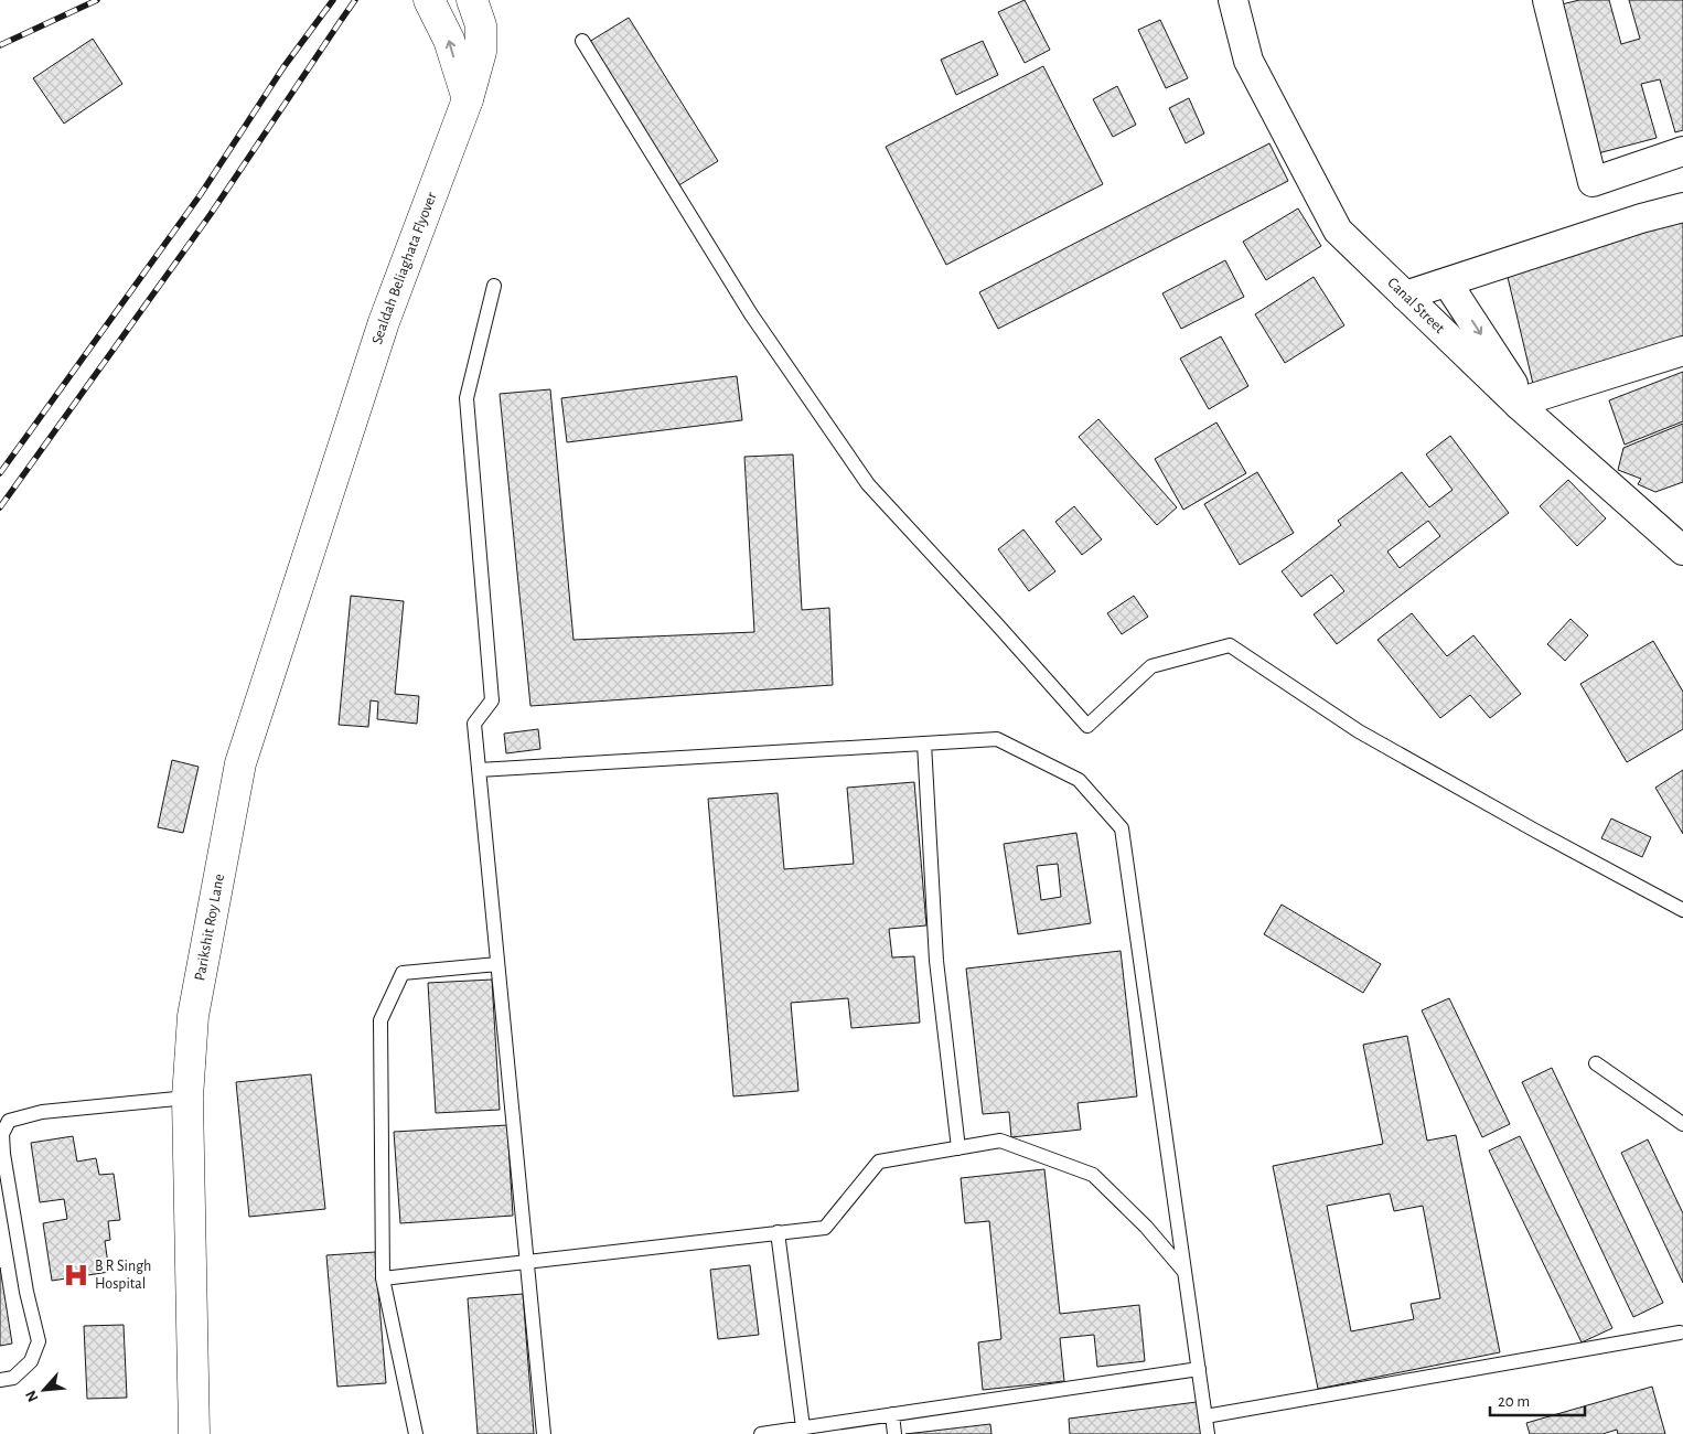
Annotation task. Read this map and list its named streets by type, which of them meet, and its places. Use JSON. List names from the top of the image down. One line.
{"streets":{"main road":["Sealdah Beliaghata Flyover","Parikshit Roy Lane"],"street":["Canal Street"]},"crossings":[["Sealdah Beliaghata Flyover","Parikshit Roy Lane"]],"places":{"hospital":["B R Singh Hospital"]},"scale_bar":"20 m","north":"bottom left"}
